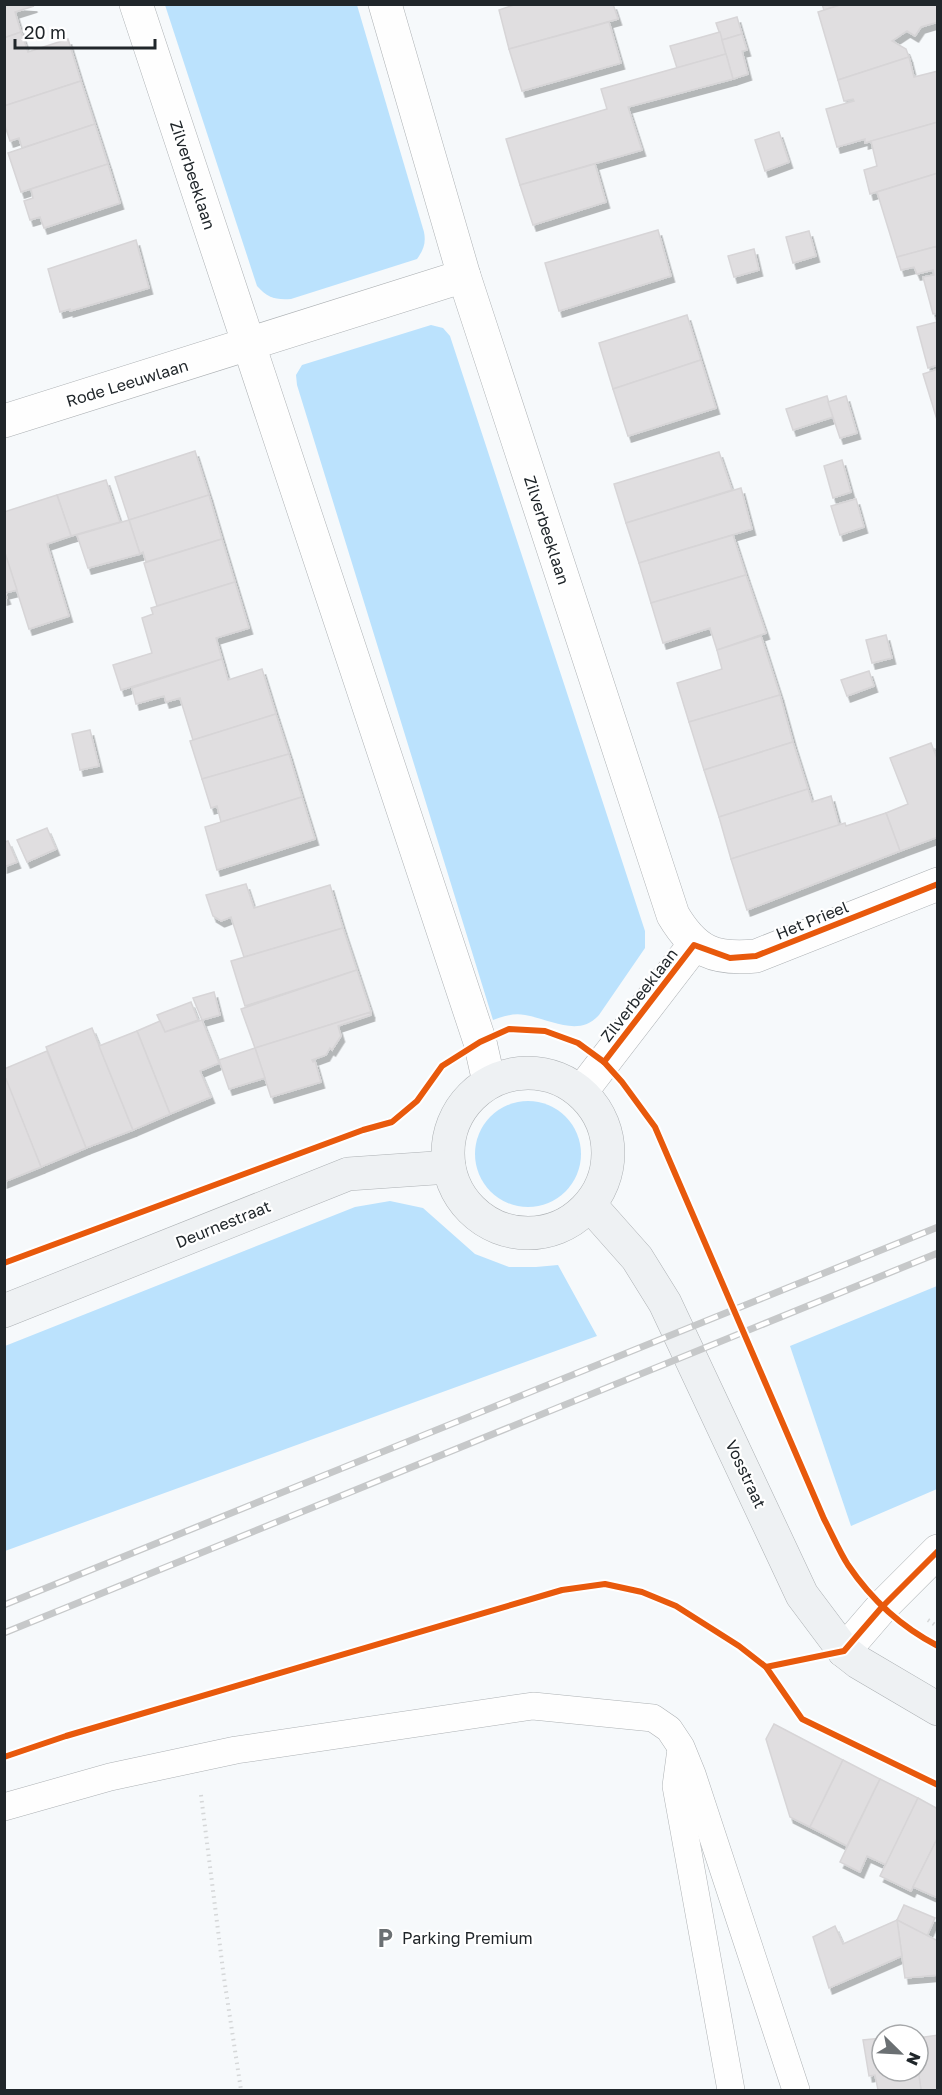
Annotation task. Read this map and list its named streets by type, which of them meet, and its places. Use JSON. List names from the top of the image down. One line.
{"streets":{"street":["Zilverbeeklaan","Rode Leeuwlaan","Het Prieel","Deurnestraat","Vosstraat"]},"crossings":[["Zilverbeeklaan","Rode Leeuwlaan"],["Zilverbeeklaan","Het Prieel"],["Zilverbeeklaan","Deurnestraat"],["Zilverbeeklaan","Vosstraat"],["Deurnestraat","Vosstraat"]],"places":{"parking":["Parking Premium"]},"scale_bar":"20 m","north":"bottom right"}
